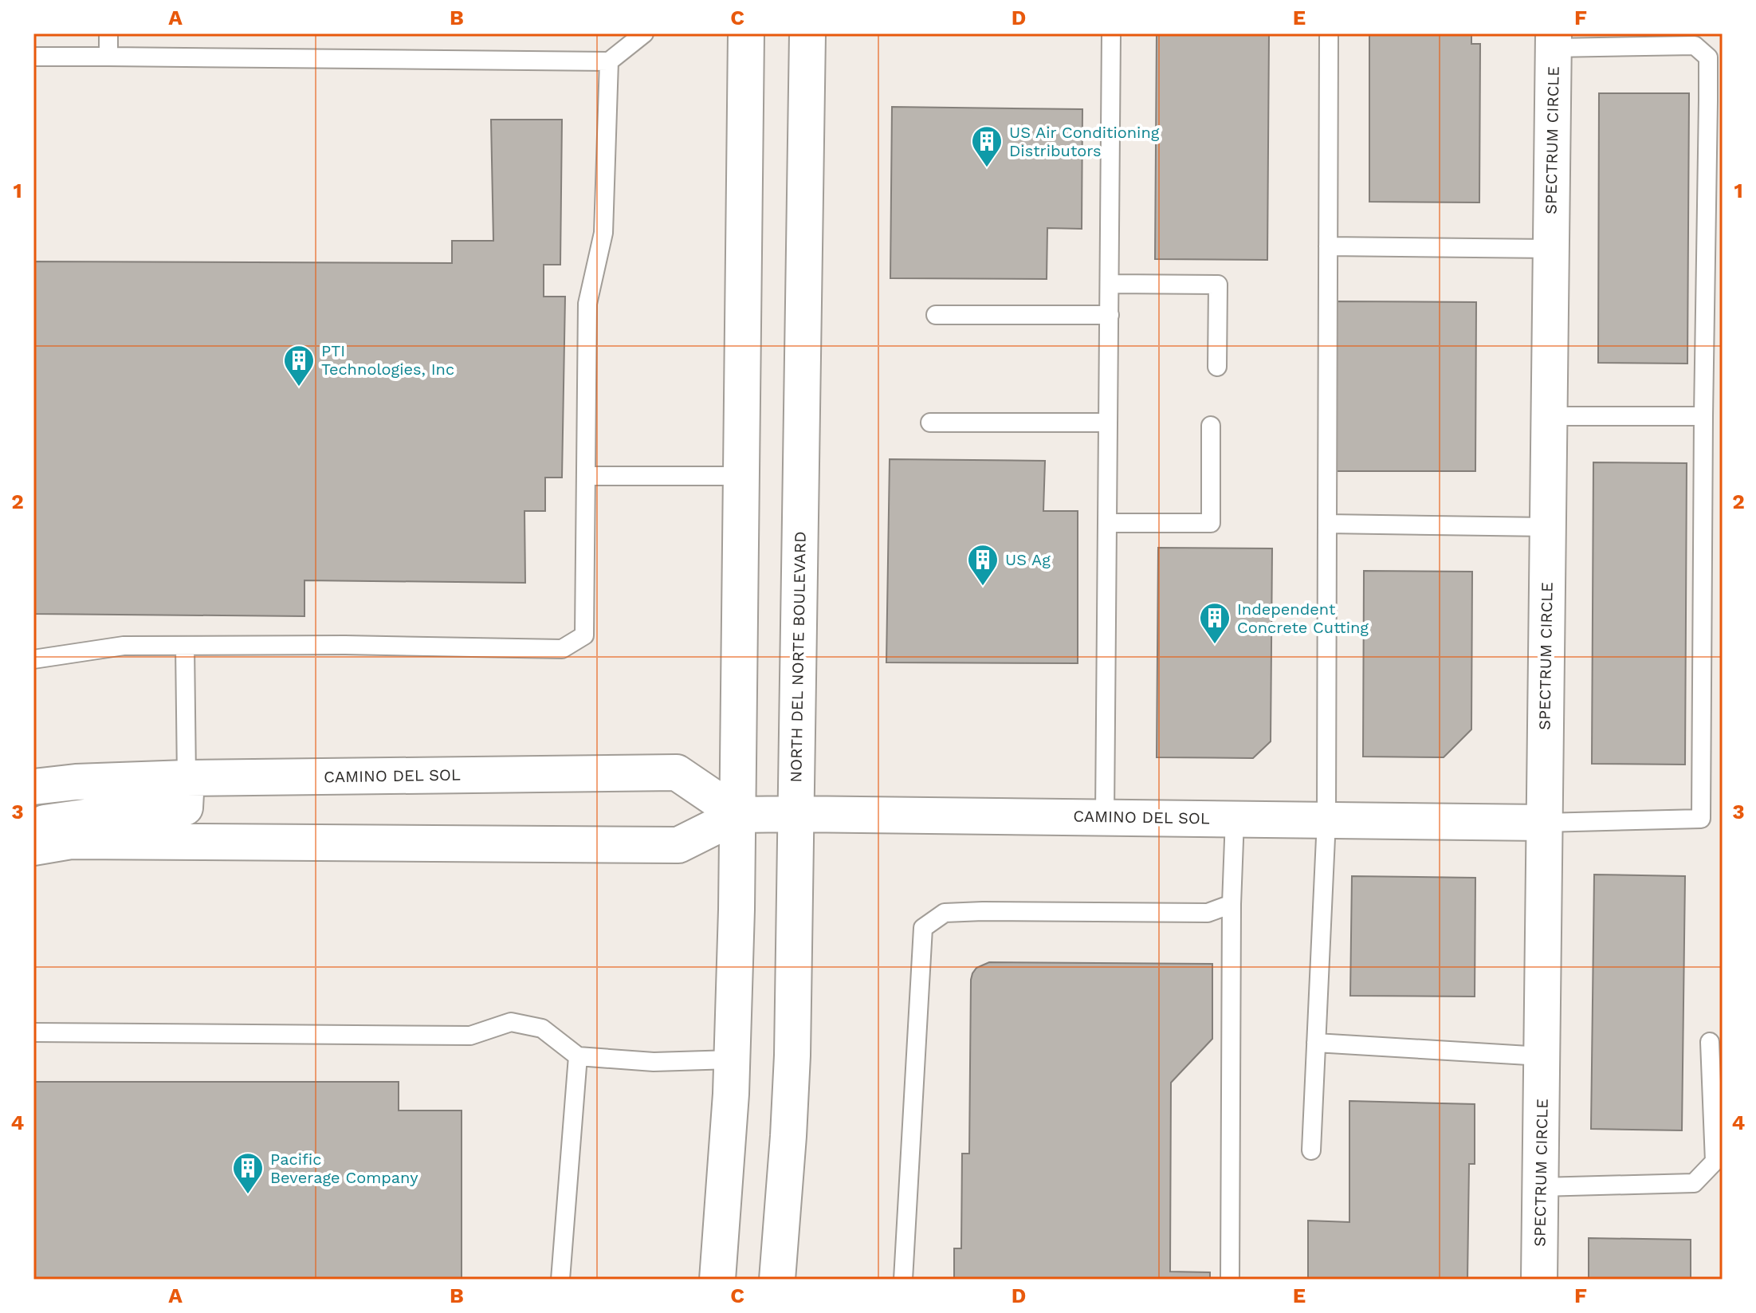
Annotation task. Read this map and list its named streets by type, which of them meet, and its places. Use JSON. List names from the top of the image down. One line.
{"streets":{"street":["SPECTRUM CIRCLE","NORTH DEL NORTE BOULEVARD","CAMINO DEL SOL"]},"crossings":[["SPECTRUM CIRCLE","CAMINO DEL SOL"],["NORTH DEL NORTE BOULEVARD","CAMINO DEL SOL"]],"places":{"building":["US Air Conditioning Distributors","PTI Technologies, Inc","US Ag","Independent Concrete Cutting","Pacific Beverage Company"]},"grid":{"columns":["A","B","C","D","E","F"],"rows":["1","2","3","4"]}}
